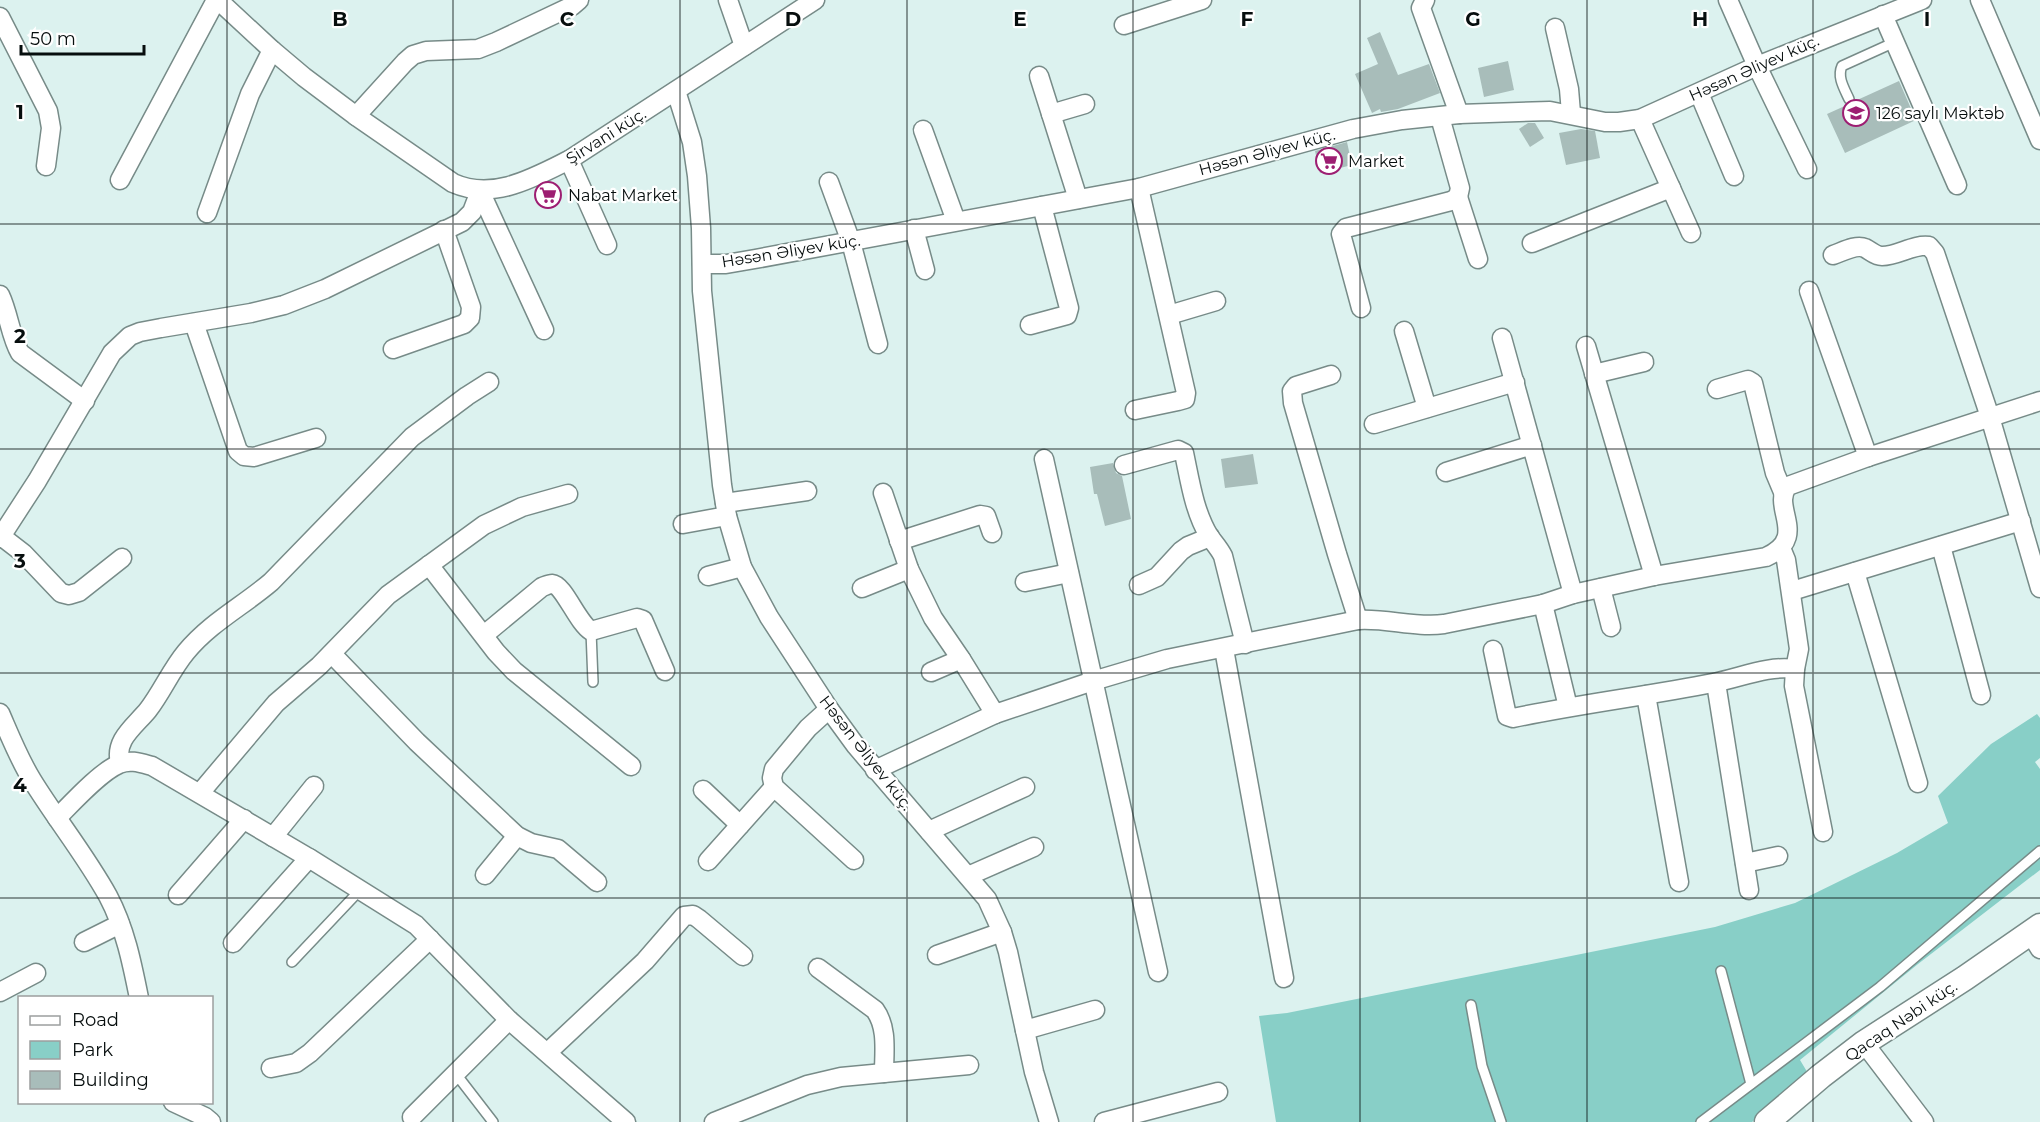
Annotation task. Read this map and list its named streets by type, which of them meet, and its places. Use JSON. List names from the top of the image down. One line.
{"streets":{"street":["Həsən Əliyev küç.","Şirvani küç.","Qacaq Nəbi küç."]},"crossings":[["Həsən Əliyev küç.","Şirvani küç."]],"places":{"school or university":["126 saylı Məktəb"],"supermarket":["Market","Nabat Market"]},"legend":["Road","Park","Building"],"scale_bar":"50 m","grid":{"columns":["B","C","D","E","F","G","H","I"],"rows":["1","2","3","4"]}}
